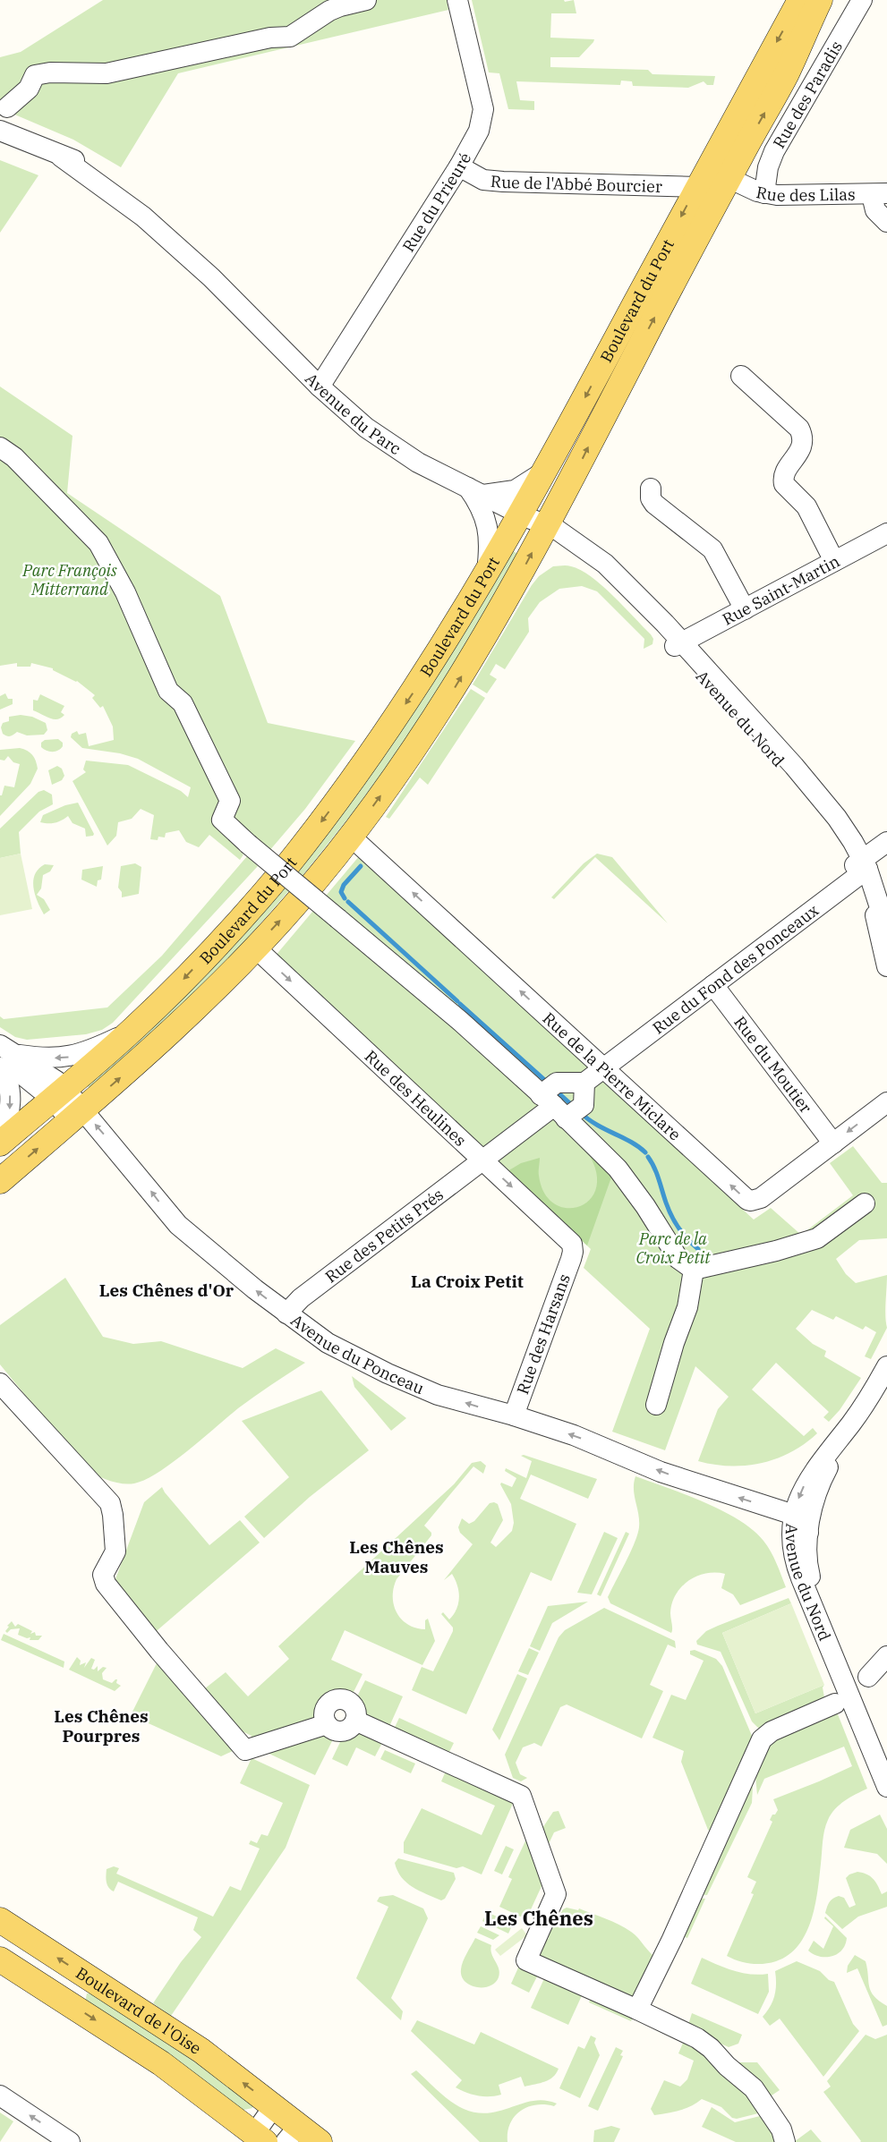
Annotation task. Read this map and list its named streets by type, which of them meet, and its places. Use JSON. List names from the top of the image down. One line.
{"streets":{"main road":["Boulevard du Port","Boulevard de l'Oise"],"street":["Rue des Paradis","Rue de l'Abbé Bourcier","Rue des Lilas","Rue du Prieuré","Avenue du Parc","Rue Saint-Martin","Avenue du Nord","Rue du Fond des Ponceaux","Rue du Moutier","Rue de la Pierre Miclare","Rue des Heulines","Rue des Petits Prés","Rue des Harsans","Avenue du Ponceau"]},"crossings":[["Rue des Paradis","Rue des Lilas"],["Rue de l'Abbé Bourcier","Rue du Prieuré"],["Rue de l'Abbé Bourcier","Boulevard du Port"],["Rue des Lilas","Boulevard du Port"],["Rue du Prieuré","Avenue du Parc"],["Boulevard du Port","Avenue du Parc"],["Boulevard du Port","Avenue du Nord"],["Boulevard du Port","Rue de la Pierre Miclare"],["Boulevard du Port","Rue des Heulines"],["Boulevard du Port","Avenue du Ponceau"],["Avenue du Parc","Avenue du Nord"],["Rue Saint-Martin","Avenue du Nord"],["Avenue du Nord","Rue du Fond des Ponceaux"],["Avenue du Nord","Avenue du Ponceau"],["Rue du Fond des Ponceaux","Rue du Moutier"],["Rue du Fond des Ponceaux","Rue de la Pierre Miclare"],["Rue du Moutier","Rue de la Pierre Miclare"],["Rue des Heulines","Rue des Petits Prés"],["Rue des Heulines","Rue des Harsans"],["Rue des Petits Prés","Avenue du Ponceau"],["Rue des Harsans","Avenue du Ponceau"]],"one_way":["Avenue du Ponceau"],"districts":["La Croix Petit","Les Chênes d'Or","Les Chênes Mauves","Les Chênes Pourpres","Les Chênes"],"parks":["Parc François Mitterrand","Parc de la Croix Petit"]}
